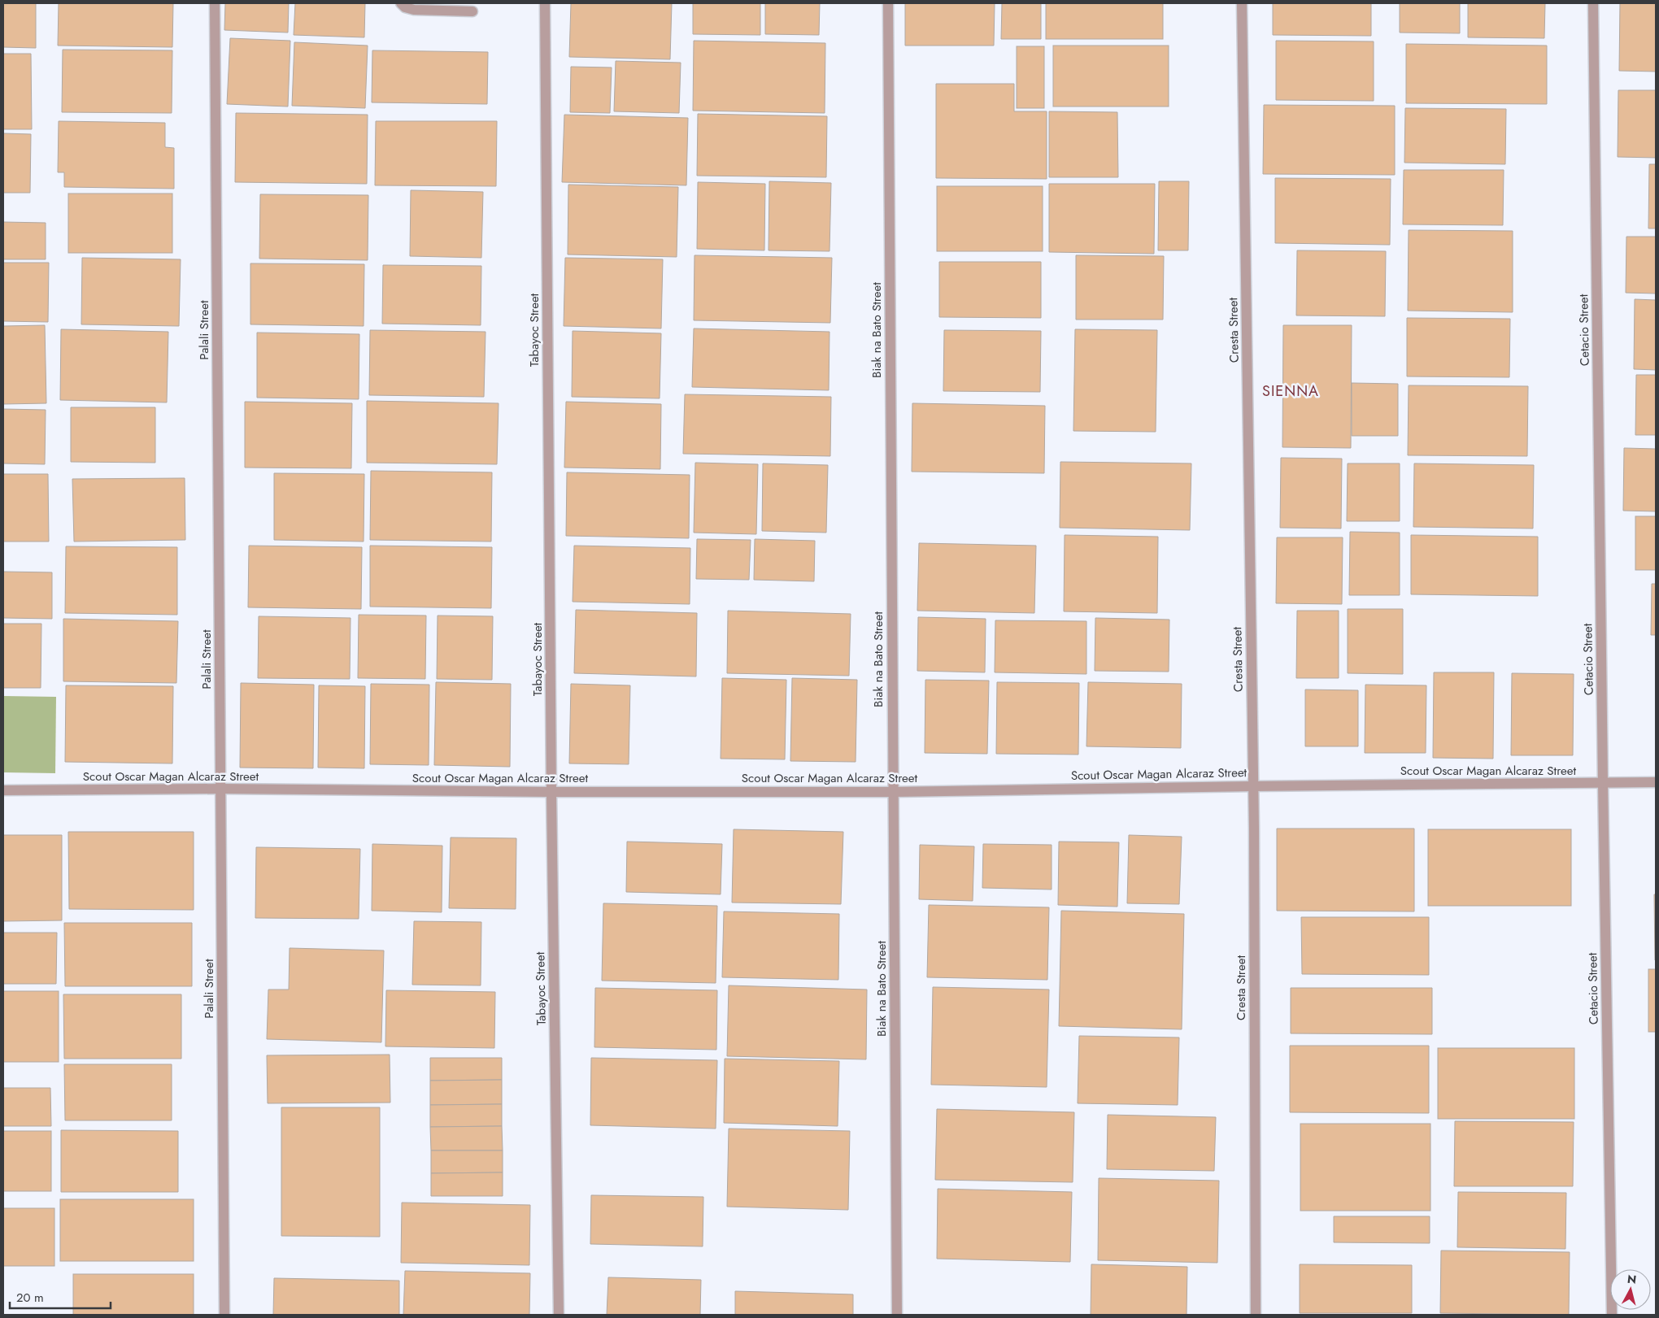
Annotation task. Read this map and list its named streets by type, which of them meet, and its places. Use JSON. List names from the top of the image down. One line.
{"streets":{"street":["Palali Street","Tabayoc Street","Biak na Bato Street","Cresta Street","Cetacio Street","Scout Oscar Magan Alcaraz Street"]},"crossings":[["Palali Street","Scout Oscar Magan Alcaraz Street"],["Tabayoc Street","Scout Oscar Magan Alcaraz Street"],["Biak na Bato Street","Scout Oscar Magan Alcaraz Street"],["Cresta Street","Scout Oscar Magan Alcaraz Street"],["Cetacio Street","Scout Oscar Magan Alcaraz Street"]],"districts":["SIENNA"],"scale_bar":"20 m","north":"top"}
